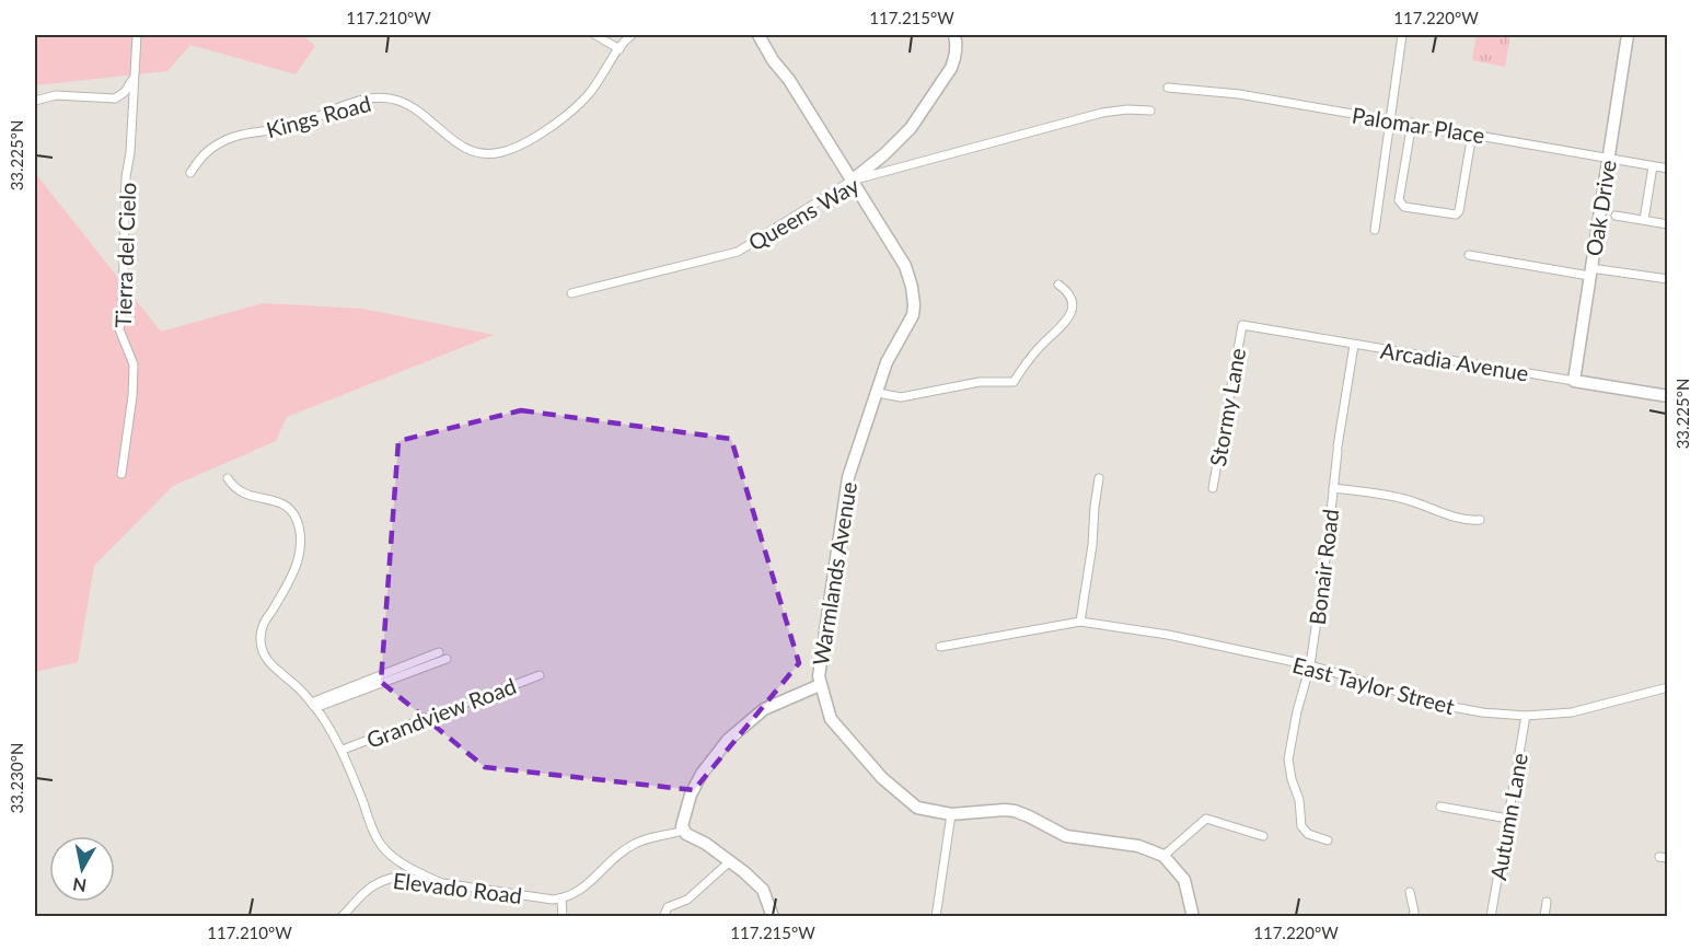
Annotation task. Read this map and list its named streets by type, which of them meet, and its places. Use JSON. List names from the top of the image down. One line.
{"streets":{"street":["Kings Road","Palomar Place","Oak Drive","Queens Way","Tierra del Cielo","Arcadia Avenue","Stormy Lane","Bonair Road","Warmlands Avenue","East Taylor Street","Grandview Road","Autumn Lane","Elevado Road"]},"crossings":[["Palomar Place","Oak Drive"],["Oak Drive","Arcadia Avenue"],["Queens Way","Warmlands Avenue"],["Arcadia Avenue","Stormy Lane"],["Arcadia Avenue","Bonair Road"],["Bonair Road","East Taylor Street"],["East Taylor Street","Autumn Lane"],["Grandview Road","Elevado Road"]],"north":"bottom","coordinates":["117.210°W","117.215°W","117.220°W","33.225°N","33.230°N"]}
